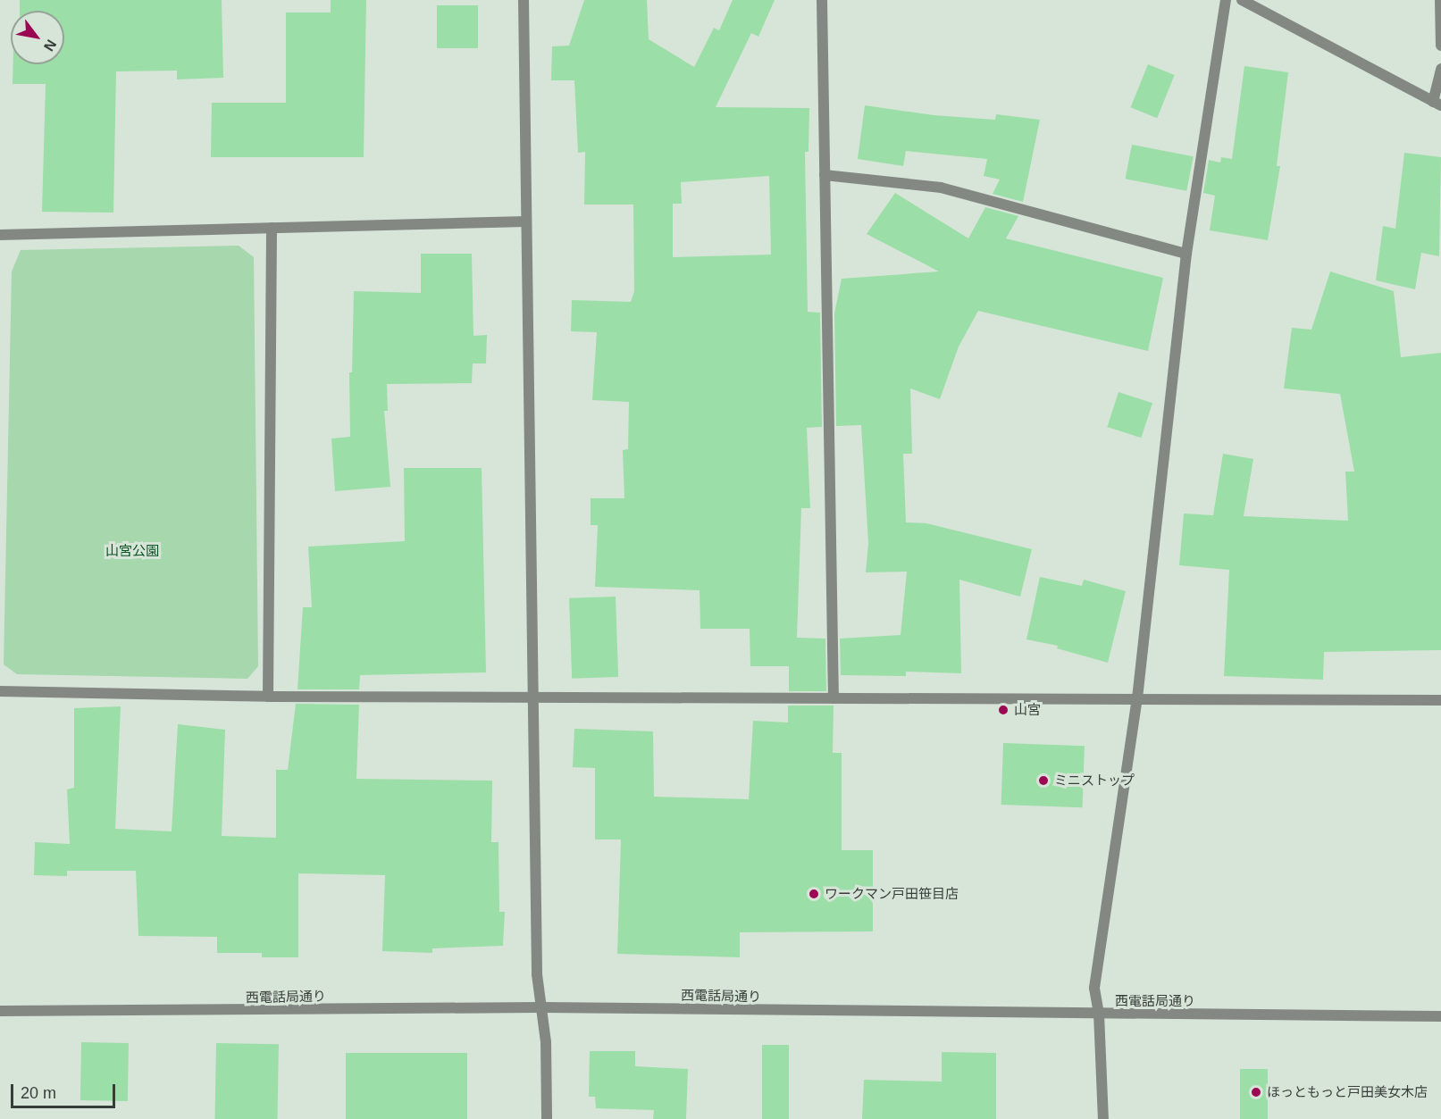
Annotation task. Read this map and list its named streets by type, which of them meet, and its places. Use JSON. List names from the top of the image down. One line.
{"streets":{"street":["西電話局通り"]},"parks":["山宮公園"],"places":["山宮","ミニストップ","ワークマン戸田笹目店","ほっともっと戸田美女木店"],"scale_bar":"20 m","north":"bottom right"}
